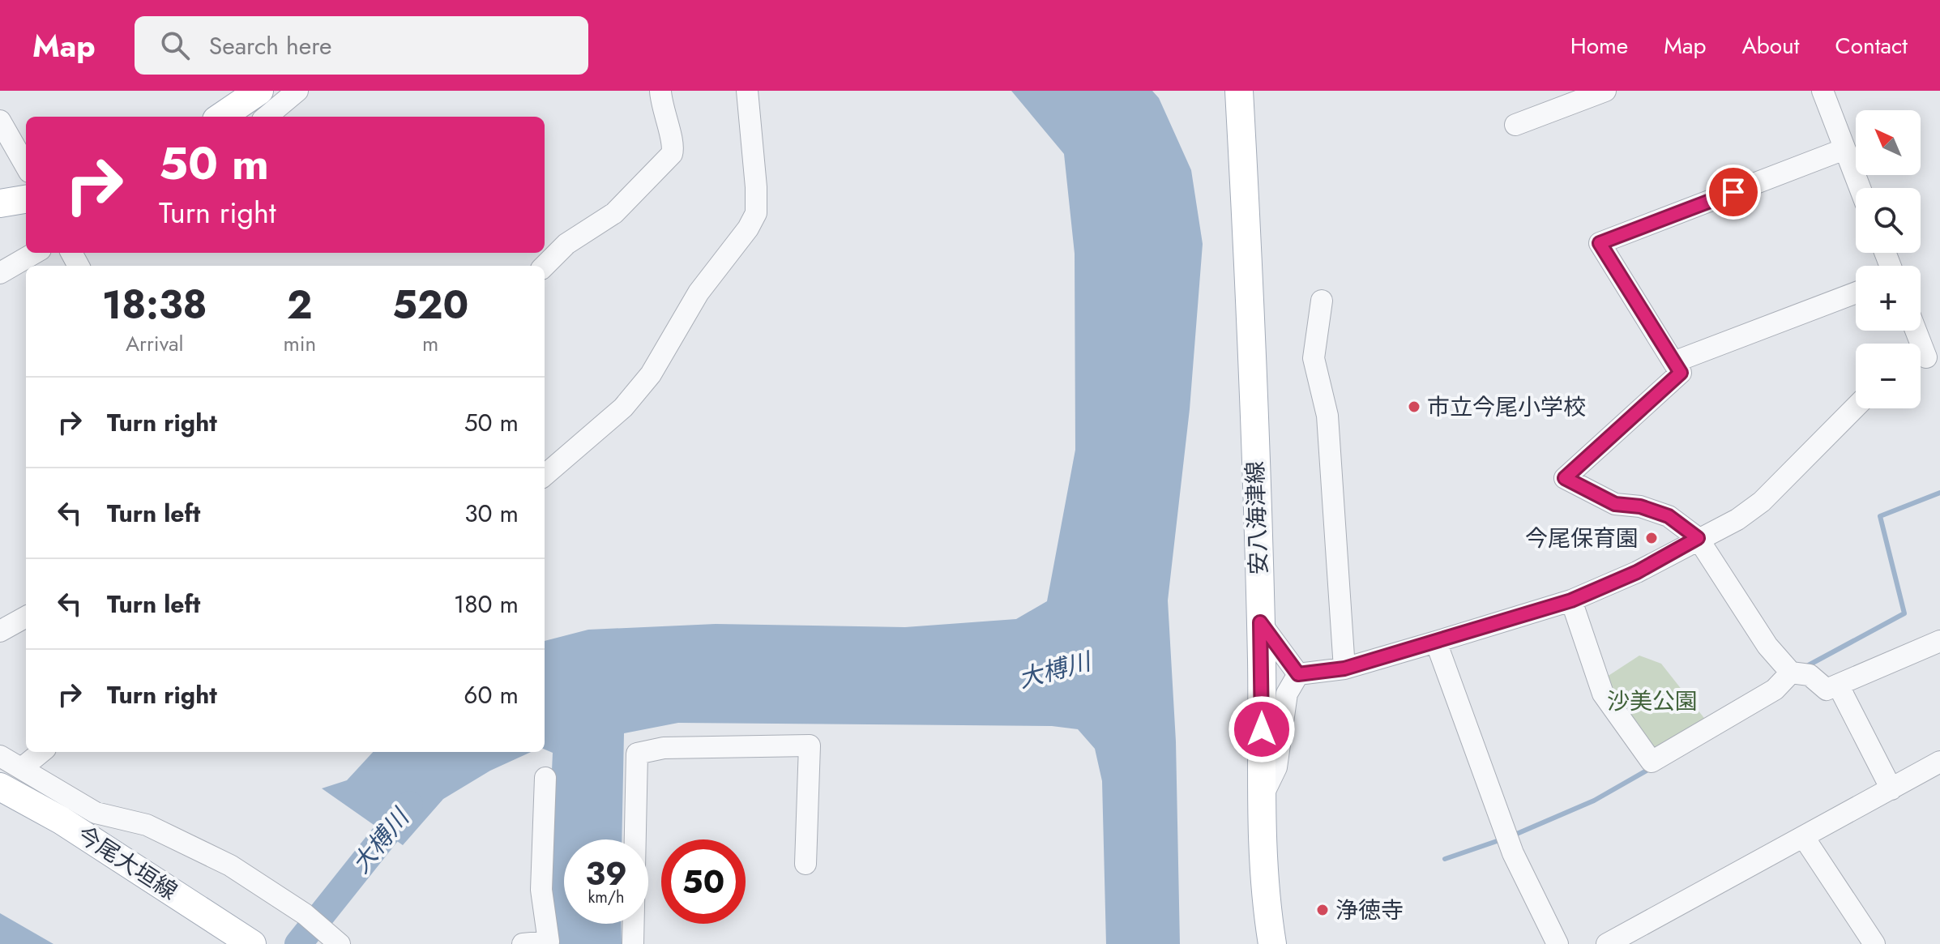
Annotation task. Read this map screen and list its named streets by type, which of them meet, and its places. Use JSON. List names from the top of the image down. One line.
{"streets":{"main road":["安八海津線","今尾大垣線"]},"water":["大榑川"],"parks":["沙美公園"],"places":["市立今尾小学校","今尾保育園","浄徳寺"],"north":"top left","page":{"header":"Map","search":"Search here","nav":["Home","Map","About","Contact"],"map_buttons":["+","−"],"turn":["50 m","Turn right"],"eta":["18:38","Arrival","2","min","520","m"],"list":[{"name":"Turn right","value":"50 m"},{"name":"Turn left","value":"30 m"},{"name":"Turn left","value":"180 m"},{"name":"Turn right","value":"60 m"}],"speed":"39 km/h","limit":"50"}}
